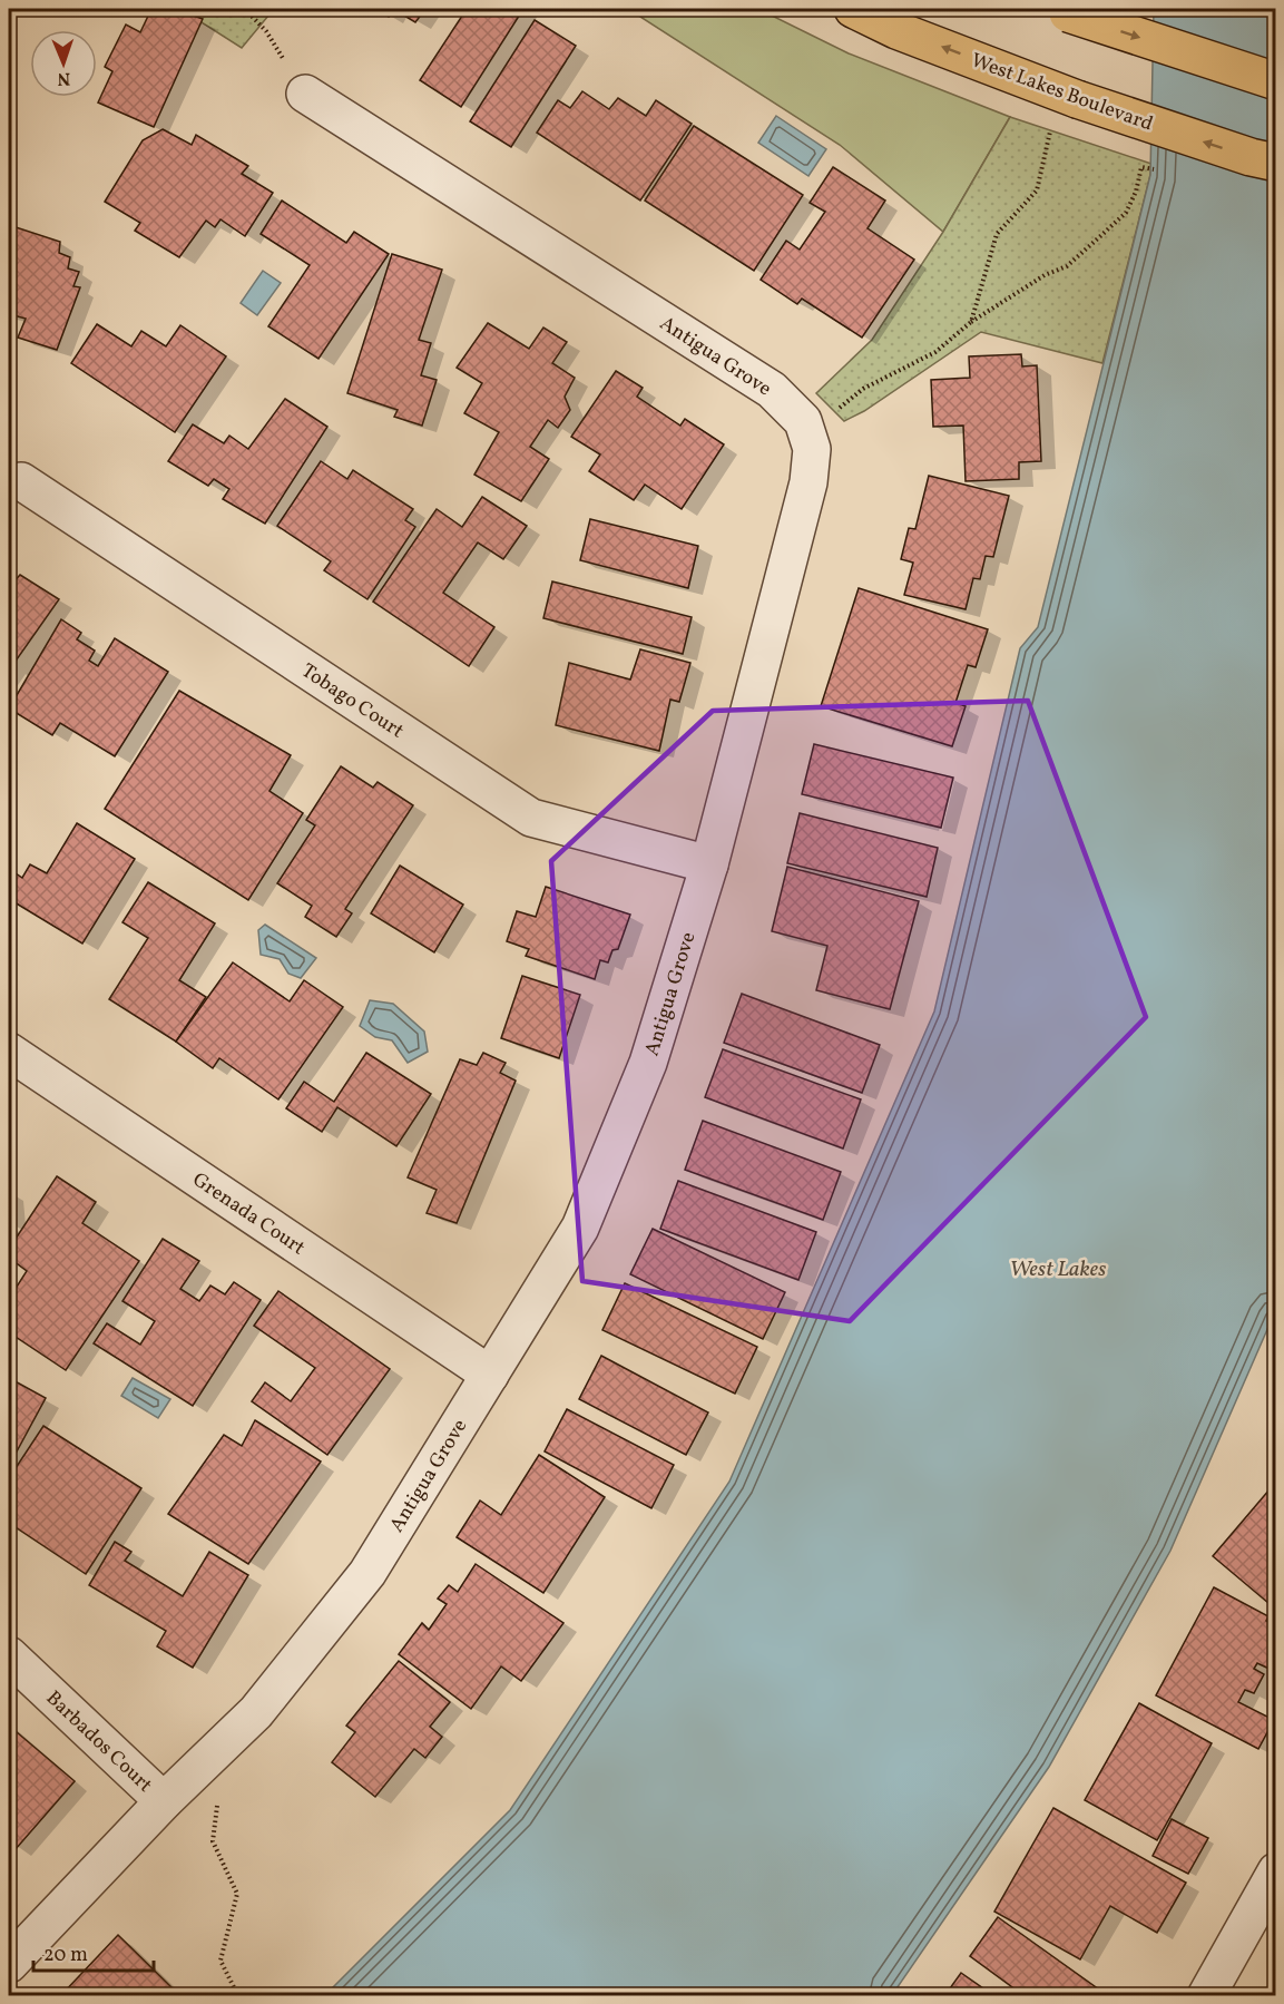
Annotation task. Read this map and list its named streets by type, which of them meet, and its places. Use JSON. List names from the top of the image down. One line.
{"streets":{"main road":["West Lakes Boulevard"],"street":["Antigua Grove","Tobago Court","Grenada Court","Barbados Court"]},"crossings":[["Antigua Grove","Tobago Court"],["Antigua Grove","Grenada Court"],["Antigua Grove","Barbados Court"]],"water":["West Lakes"],"scale_bar":"20 m","north":"bottom"}
